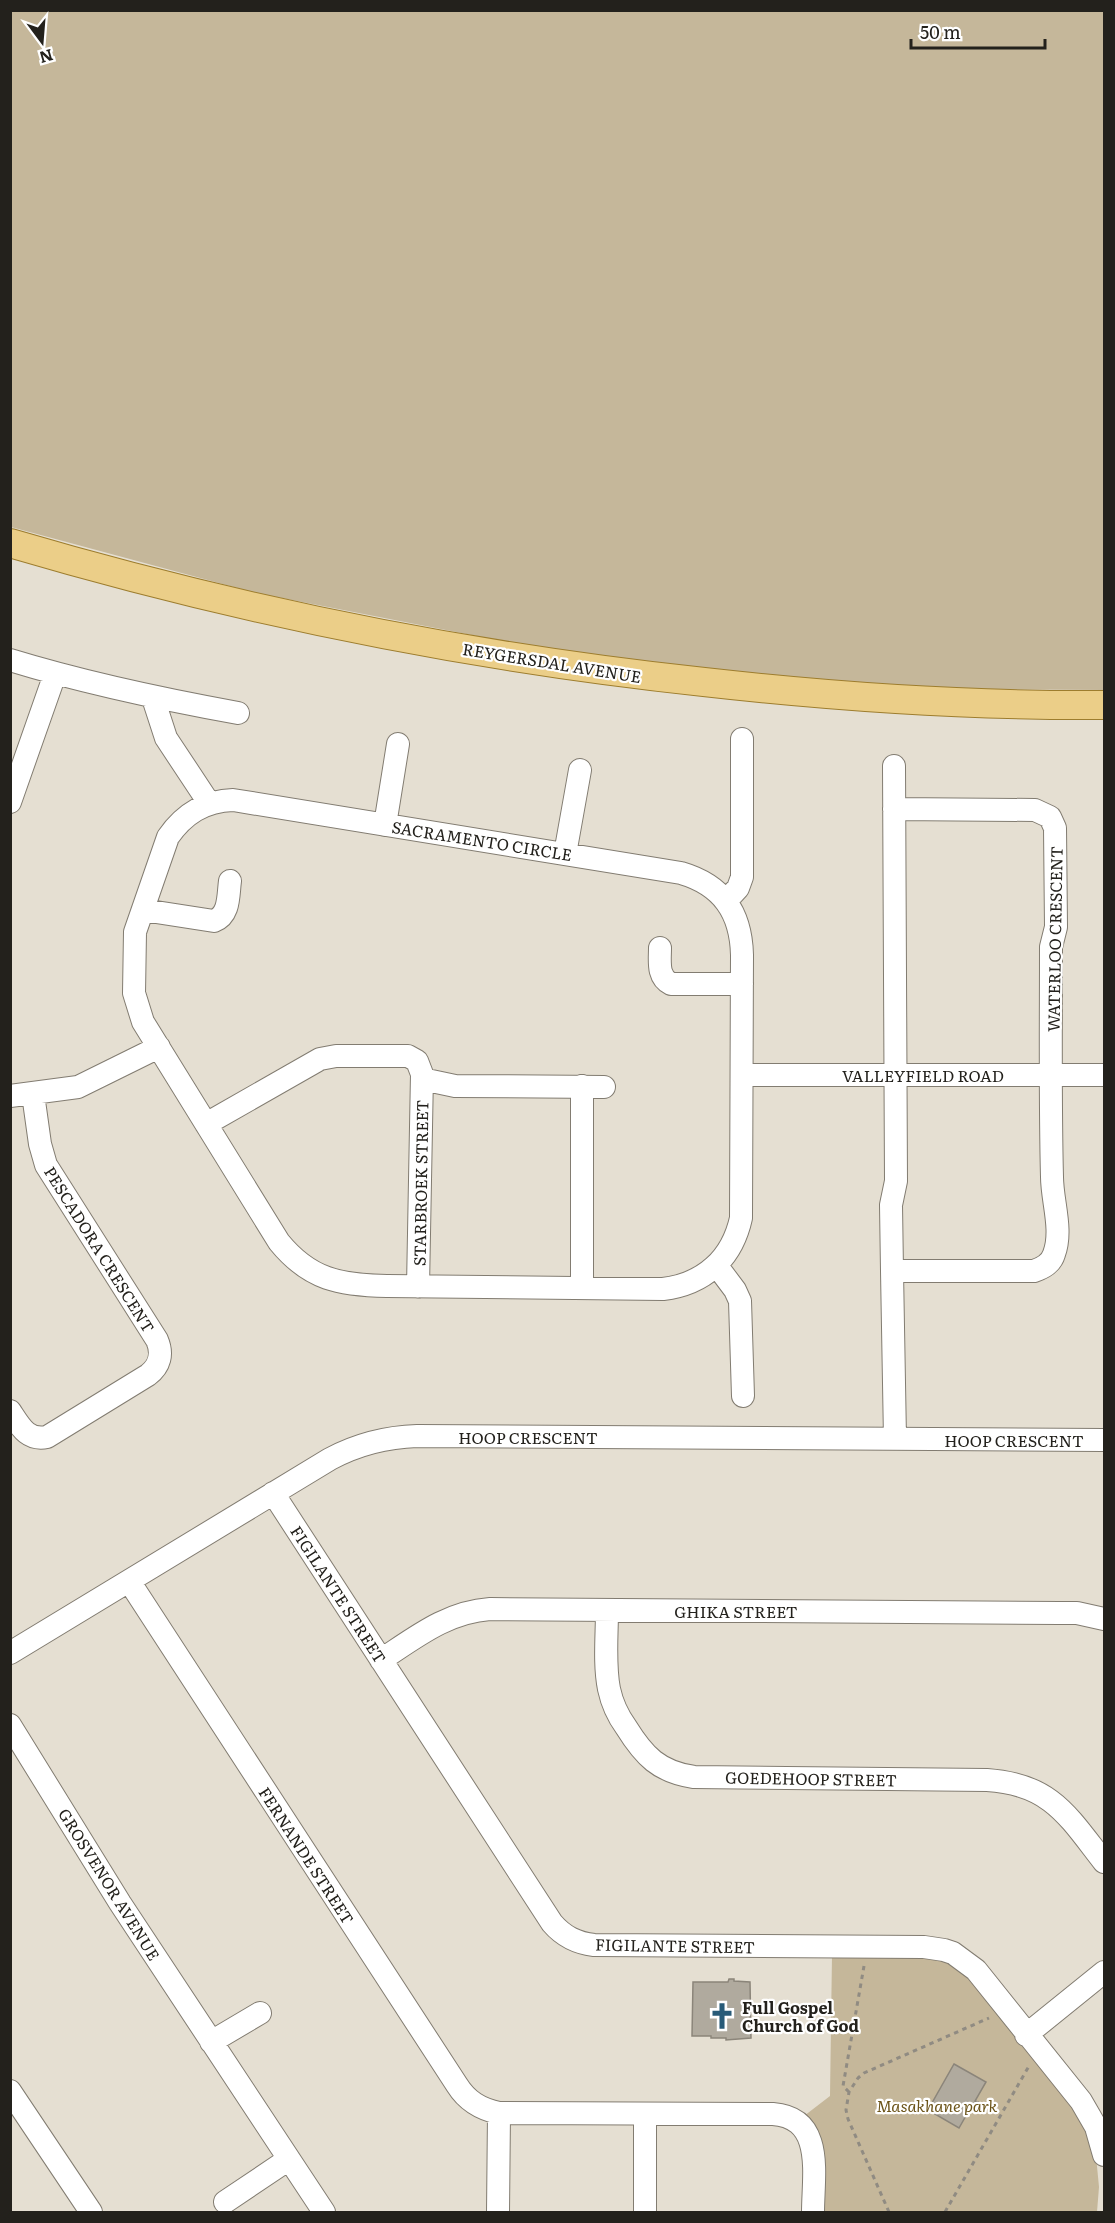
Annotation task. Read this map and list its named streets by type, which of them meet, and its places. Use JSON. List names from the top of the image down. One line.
{"streets":{"main road":["REYGERSDAL AVENUE"],"street":["SACRAMENTO CIRCLE","WATERLOO CRESCENT","VALLEYFIELD ROAD","STARBROEK STREET","PESCADORA CRESCENT","HOOP CRESCENT","FIGILANTE STREET","GHIKA STREET","GOEDEHOOP STREET","FERNANDE STREET","GROSVENOR AVENUE"]},"crossings":[["SACRAMENTO CIRCLE","VALLEYFIELD ROAD"],["SACRAMENTO CIRCLE","STARBROEK STREET"],["WATERLOO CRESCENT","VALLEYFIELD ROAD"],["HOOP CRESCENT","FIGILANTE STREET"],["HOOP CRESCENT","FERNANDE STREET"],["FIGILANTE STREET","GHIKA STREET"],["GHIKA STREET","GOEDEHOOP STREET"]],"parks":["Masakhane park"],"places":{"church":["Full Gospel Church of God"]},"scale_bar":"50 m","north":"bottom"}
